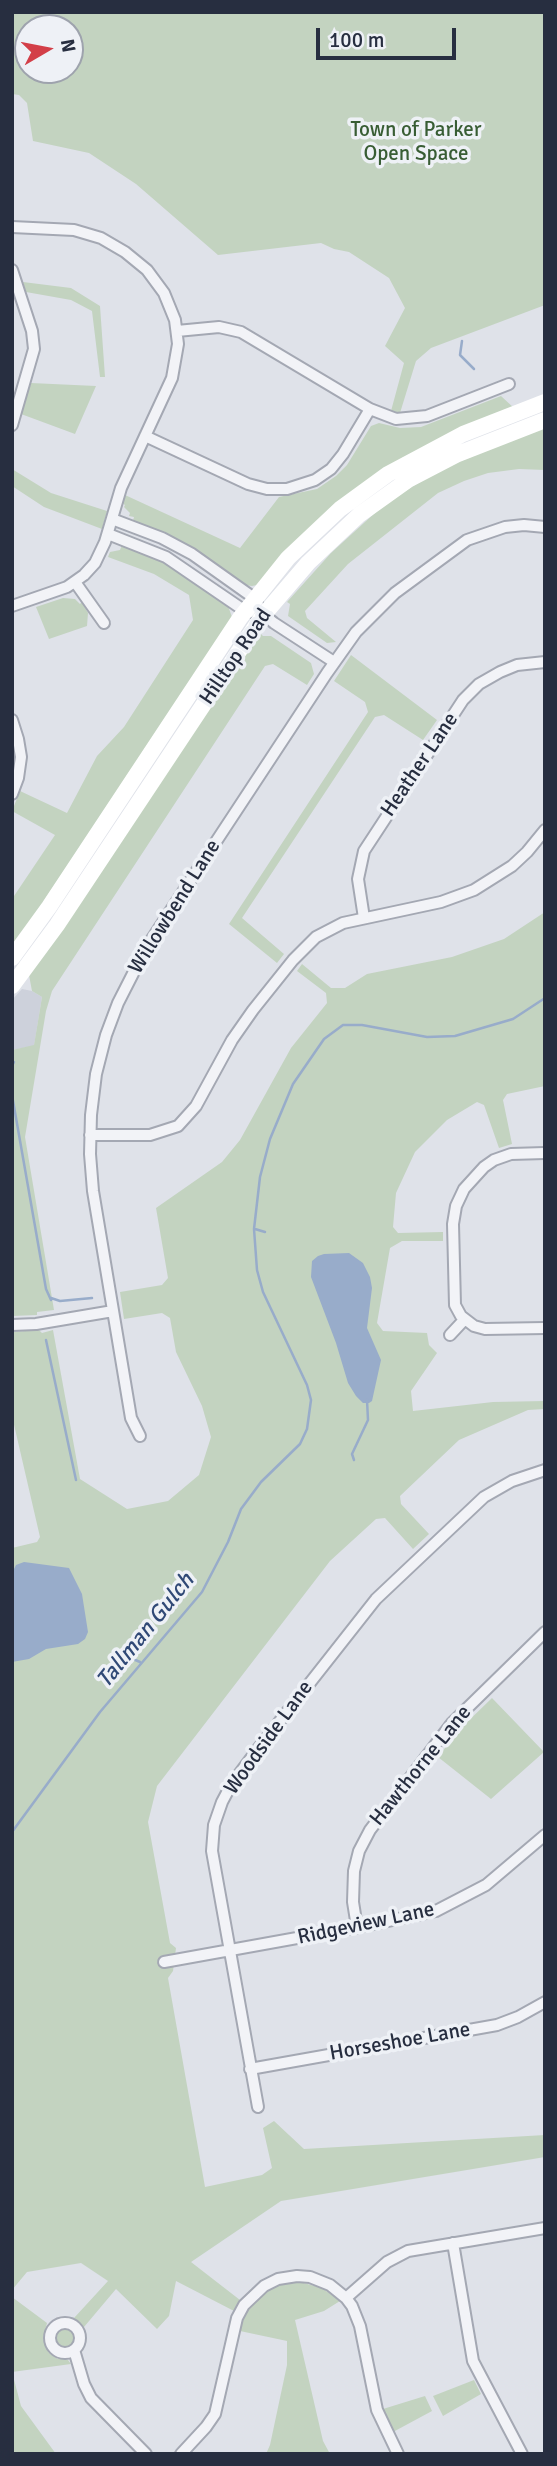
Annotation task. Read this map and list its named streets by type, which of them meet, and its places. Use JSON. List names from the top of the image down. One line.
{"streets":{"main road":["Hilltop Road"],"street":["Heather Lane","Willowbend Lane","Woodside Lane","Hawthorne Lane","Ridgeview Lane","Horseshoe Lane"]},"crossings":[["Woodside Lane","Ridgeview Lane"],["Woodside Lane","Horseshoe Lane"],["Hawthorne Lane","Ridgeview Lane"]],"water":["Tallman Gulch"],"parks":["Town of Parker Open Space"],"scale_bar":"100 m","north":"right"}
